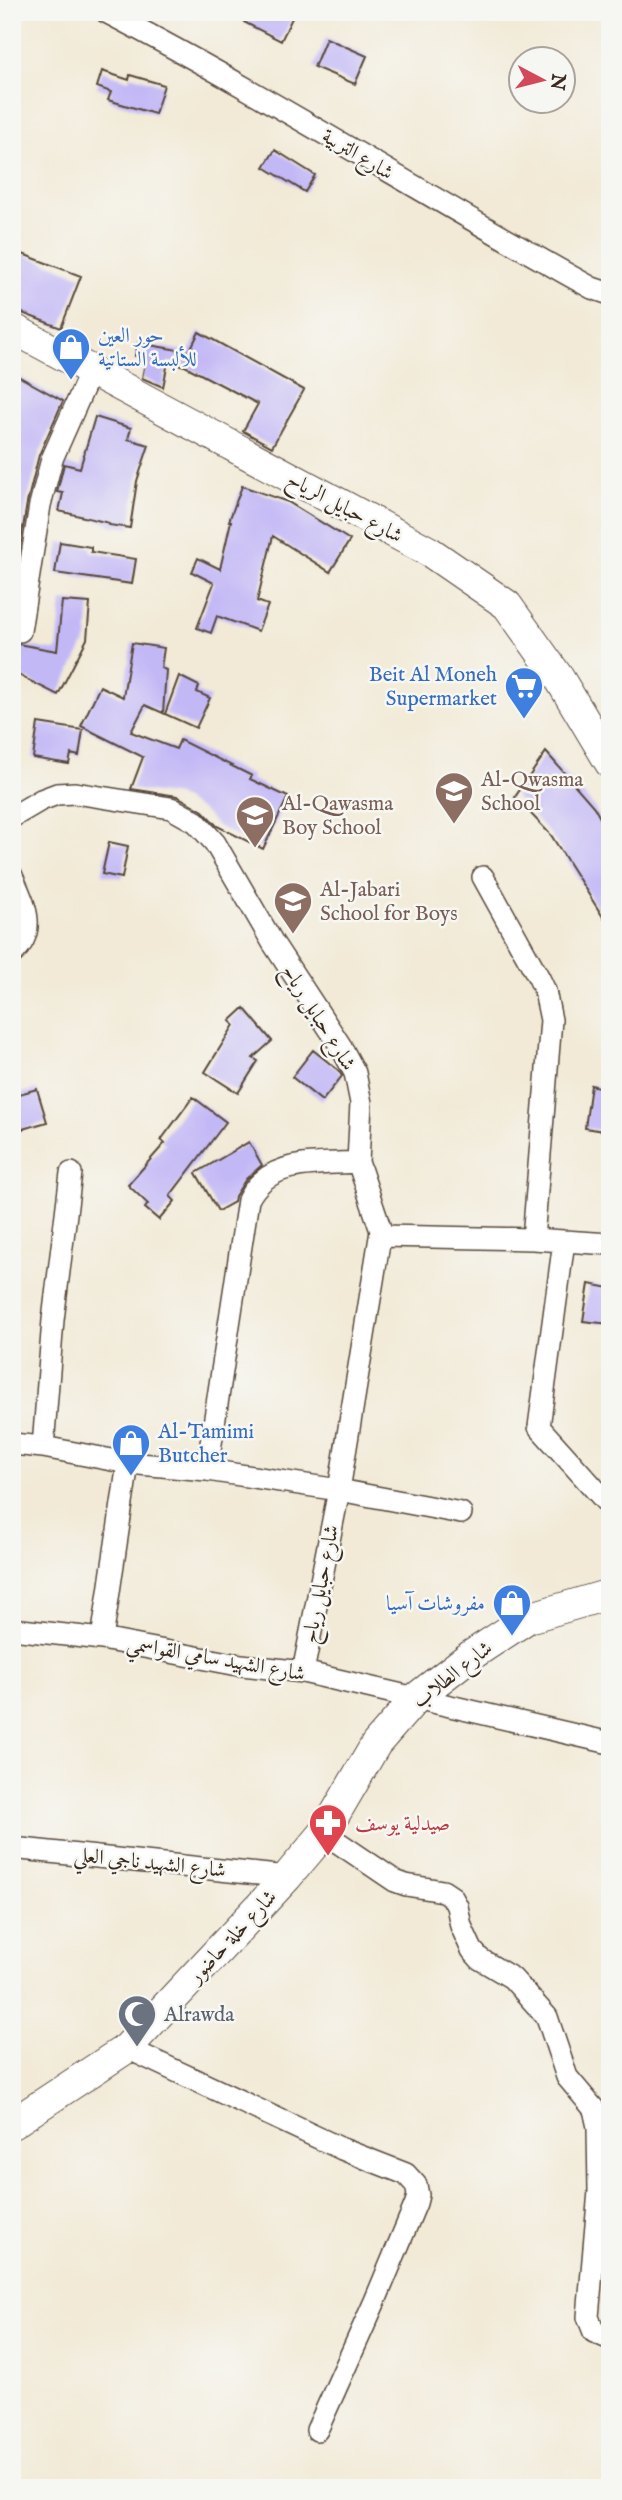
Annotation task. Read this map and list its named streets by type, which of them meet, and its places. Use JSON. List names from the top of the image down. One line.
{"streets":{"street":["شارع التربية","شارع حبايل الرياح","شارع حبايل رياح","شارع الشهيد سامي القواسمي","شارع الطلاب","شارع الشهيد ناجي العلي","شارع خلة حاضور"]},"crossings":[["شارع حبايل رياح","شارع الشهيد سامي القواسمي"],["شارع الشهيد سامي القواسمي","شارع الطلاب"],["شارع الطلاب","شارع الشهيد ناجي العلي"],["شارع الطلاب","شارع خلة حاضور"],["شارع الشهيد ناجي العلي","شارع خلة حاضور"]],"places":{"shop":["حور العين للألبسة الستاتية","Al-Tamimi Butcher","مفروشات آسيا"],"supermarket":["Beit Al Moneh Supermarket"],"school or university":["Al-Qwasma School","Al-Qawasma Boy School","Al-Jabari School for Boys"],"pharmacy":["صيدلية يوسف"],"mosque":["Alrawda"]},"north":"right"}
